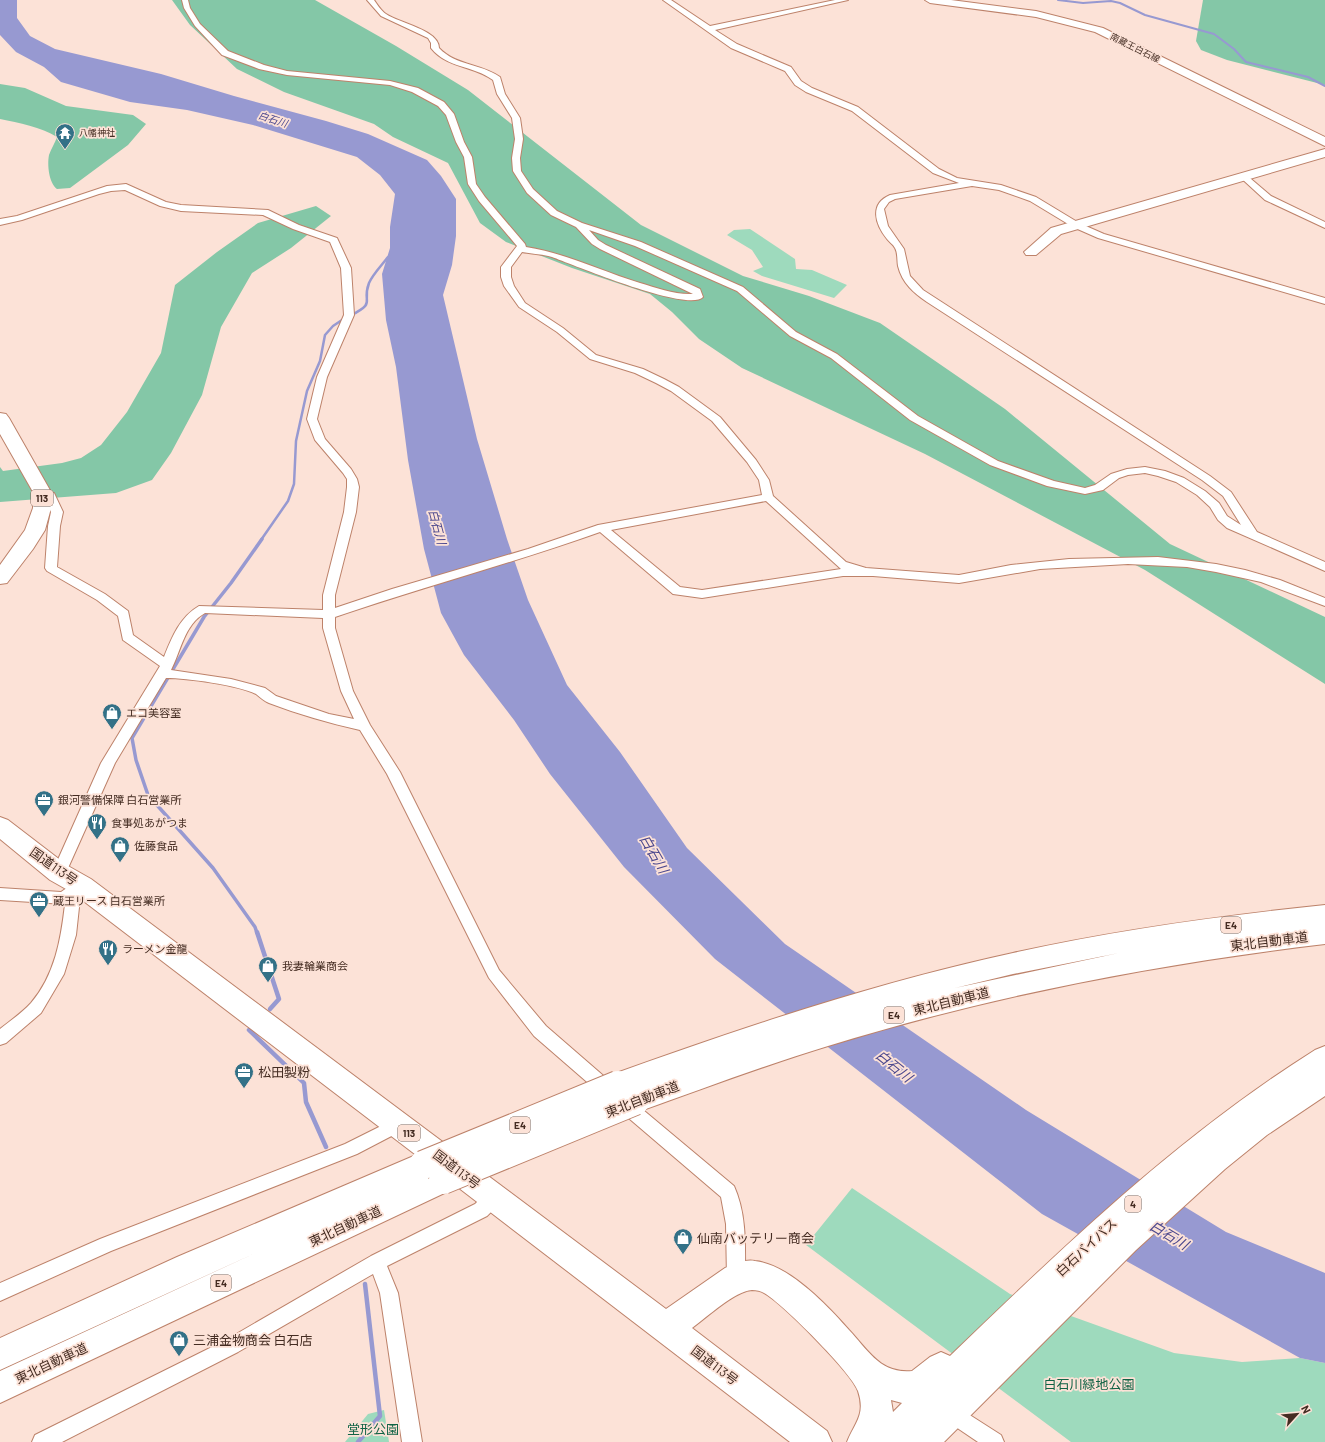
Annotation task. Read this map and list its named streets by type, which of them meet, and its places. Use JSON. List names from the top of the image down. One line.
{"streets":{"highway":["113","国道113号","E4","東北自動車道","4","白石バイパス"],"main road":["南蔵王白石線"]},"water":["白石川"],"parks":["白石川緑地公園","堂形公園"],"places":{"temple":["八幡神社"],"shop":["エコ美容室","佐藤食品","我妻輪業商会","仙南バッテリー商会","三浦金物商会 白石店"],"office":["銀河警備保障 白石営業所","蔵王リース 白石営業所","松田製粉"],"restaurant":["食事処あがつま","ラーメン金龍"]},"north":"top right"}
